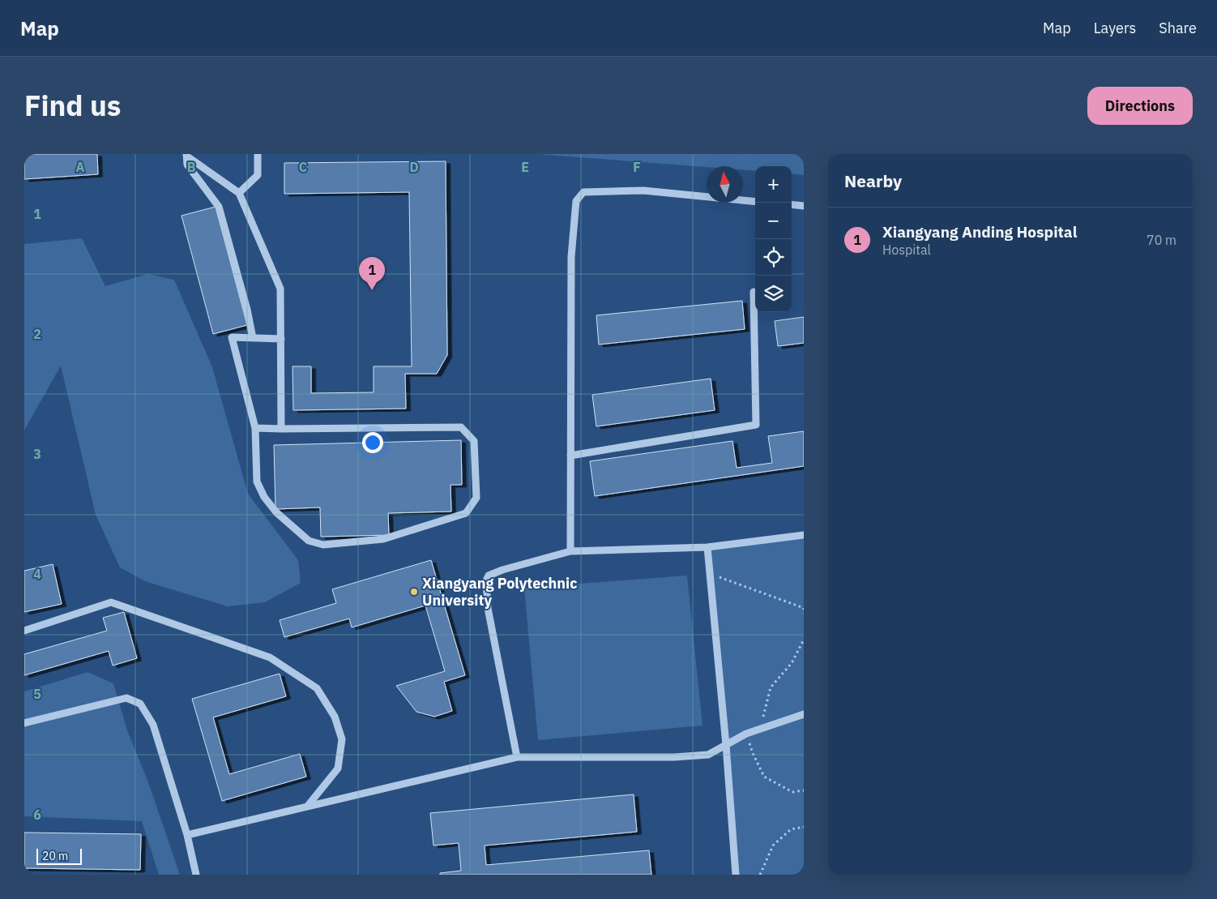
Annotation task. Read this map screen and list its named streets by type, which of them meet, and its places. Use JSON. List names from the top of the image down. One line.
{"places":["Xiangyang Polytechnic University"],"scale_bar":"20 m","north":"top","page":{"header":"Map","nav":["Map","Layers","Share"],"title":"Find us","buttons":"Directions","heading":"Nearby","map_buttons":["+","−"],"list":[{"mark":"1","name":"Xiangyang Anding Hospital","note":"Hospital","value":"70 m"}],"pins":"1","scale":"20 m"},"grid":{"columns":["A","B","C","D","E","F"],"rows":["1","2","3","4","5","6"]}}
